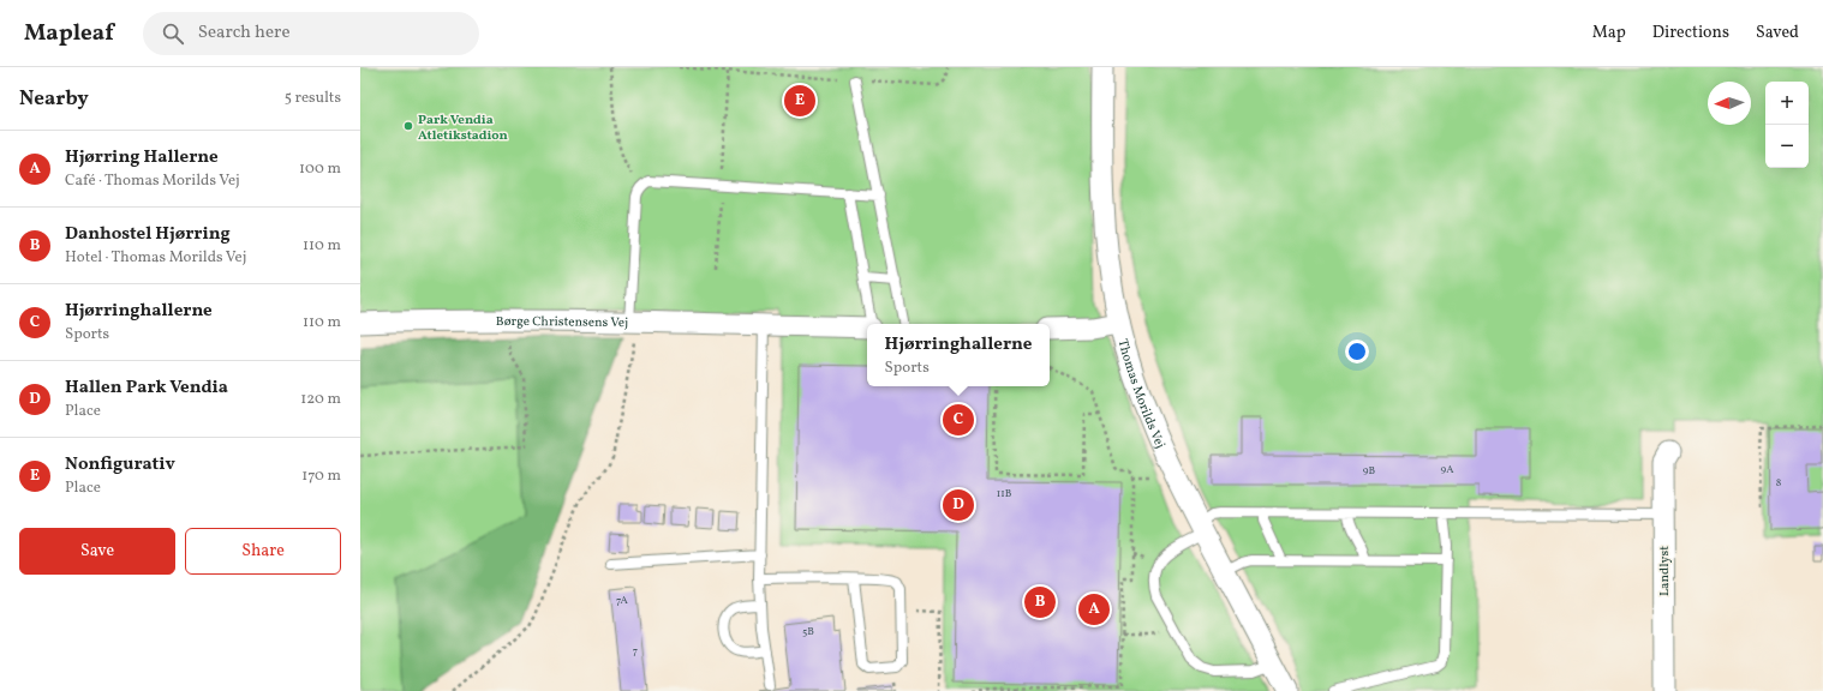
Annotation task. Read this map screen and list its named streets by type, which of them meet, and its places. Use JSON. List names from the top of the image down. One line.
{"streets":{"street":["Børge Christensens Vej","Thomas Morilds Vej","Landlyst"]},"places":["Park Vendia Atletikstadion"],"house_numbers":["9A","9B","8","11B","7A","5B","7"],"north":"left","page":{"header":"Mapleaf","search":"Search here","nav":["Map","Directions","Saved"],"heading":["Nearby","5 results"],"map_buttons":["+","−"],"pins":["E","C","D","B","A"],"list":[{"mark":"A","name":"Hjørring Hallerne","note":"Café · Thomas Morilds Vej","value":"100 m"},{"mark":"B","name":"Danhostel Hjørring","note":"Hotel · Thomas Morilds Vej","value":"110 m"},{"mark":"C","name":"Hjørringhallerne","note":"Sports","value":"110 m"},{"mark":"D","name":"Hallen Park Vendia","note":"Place","value":"120 m"},{"mark":"E","name":"Nonfigurativ","note":"Place","value":"170 m"}],"popup":["Hjørringhallerne","Sports"],"buttons":["Save","Share"]}}
